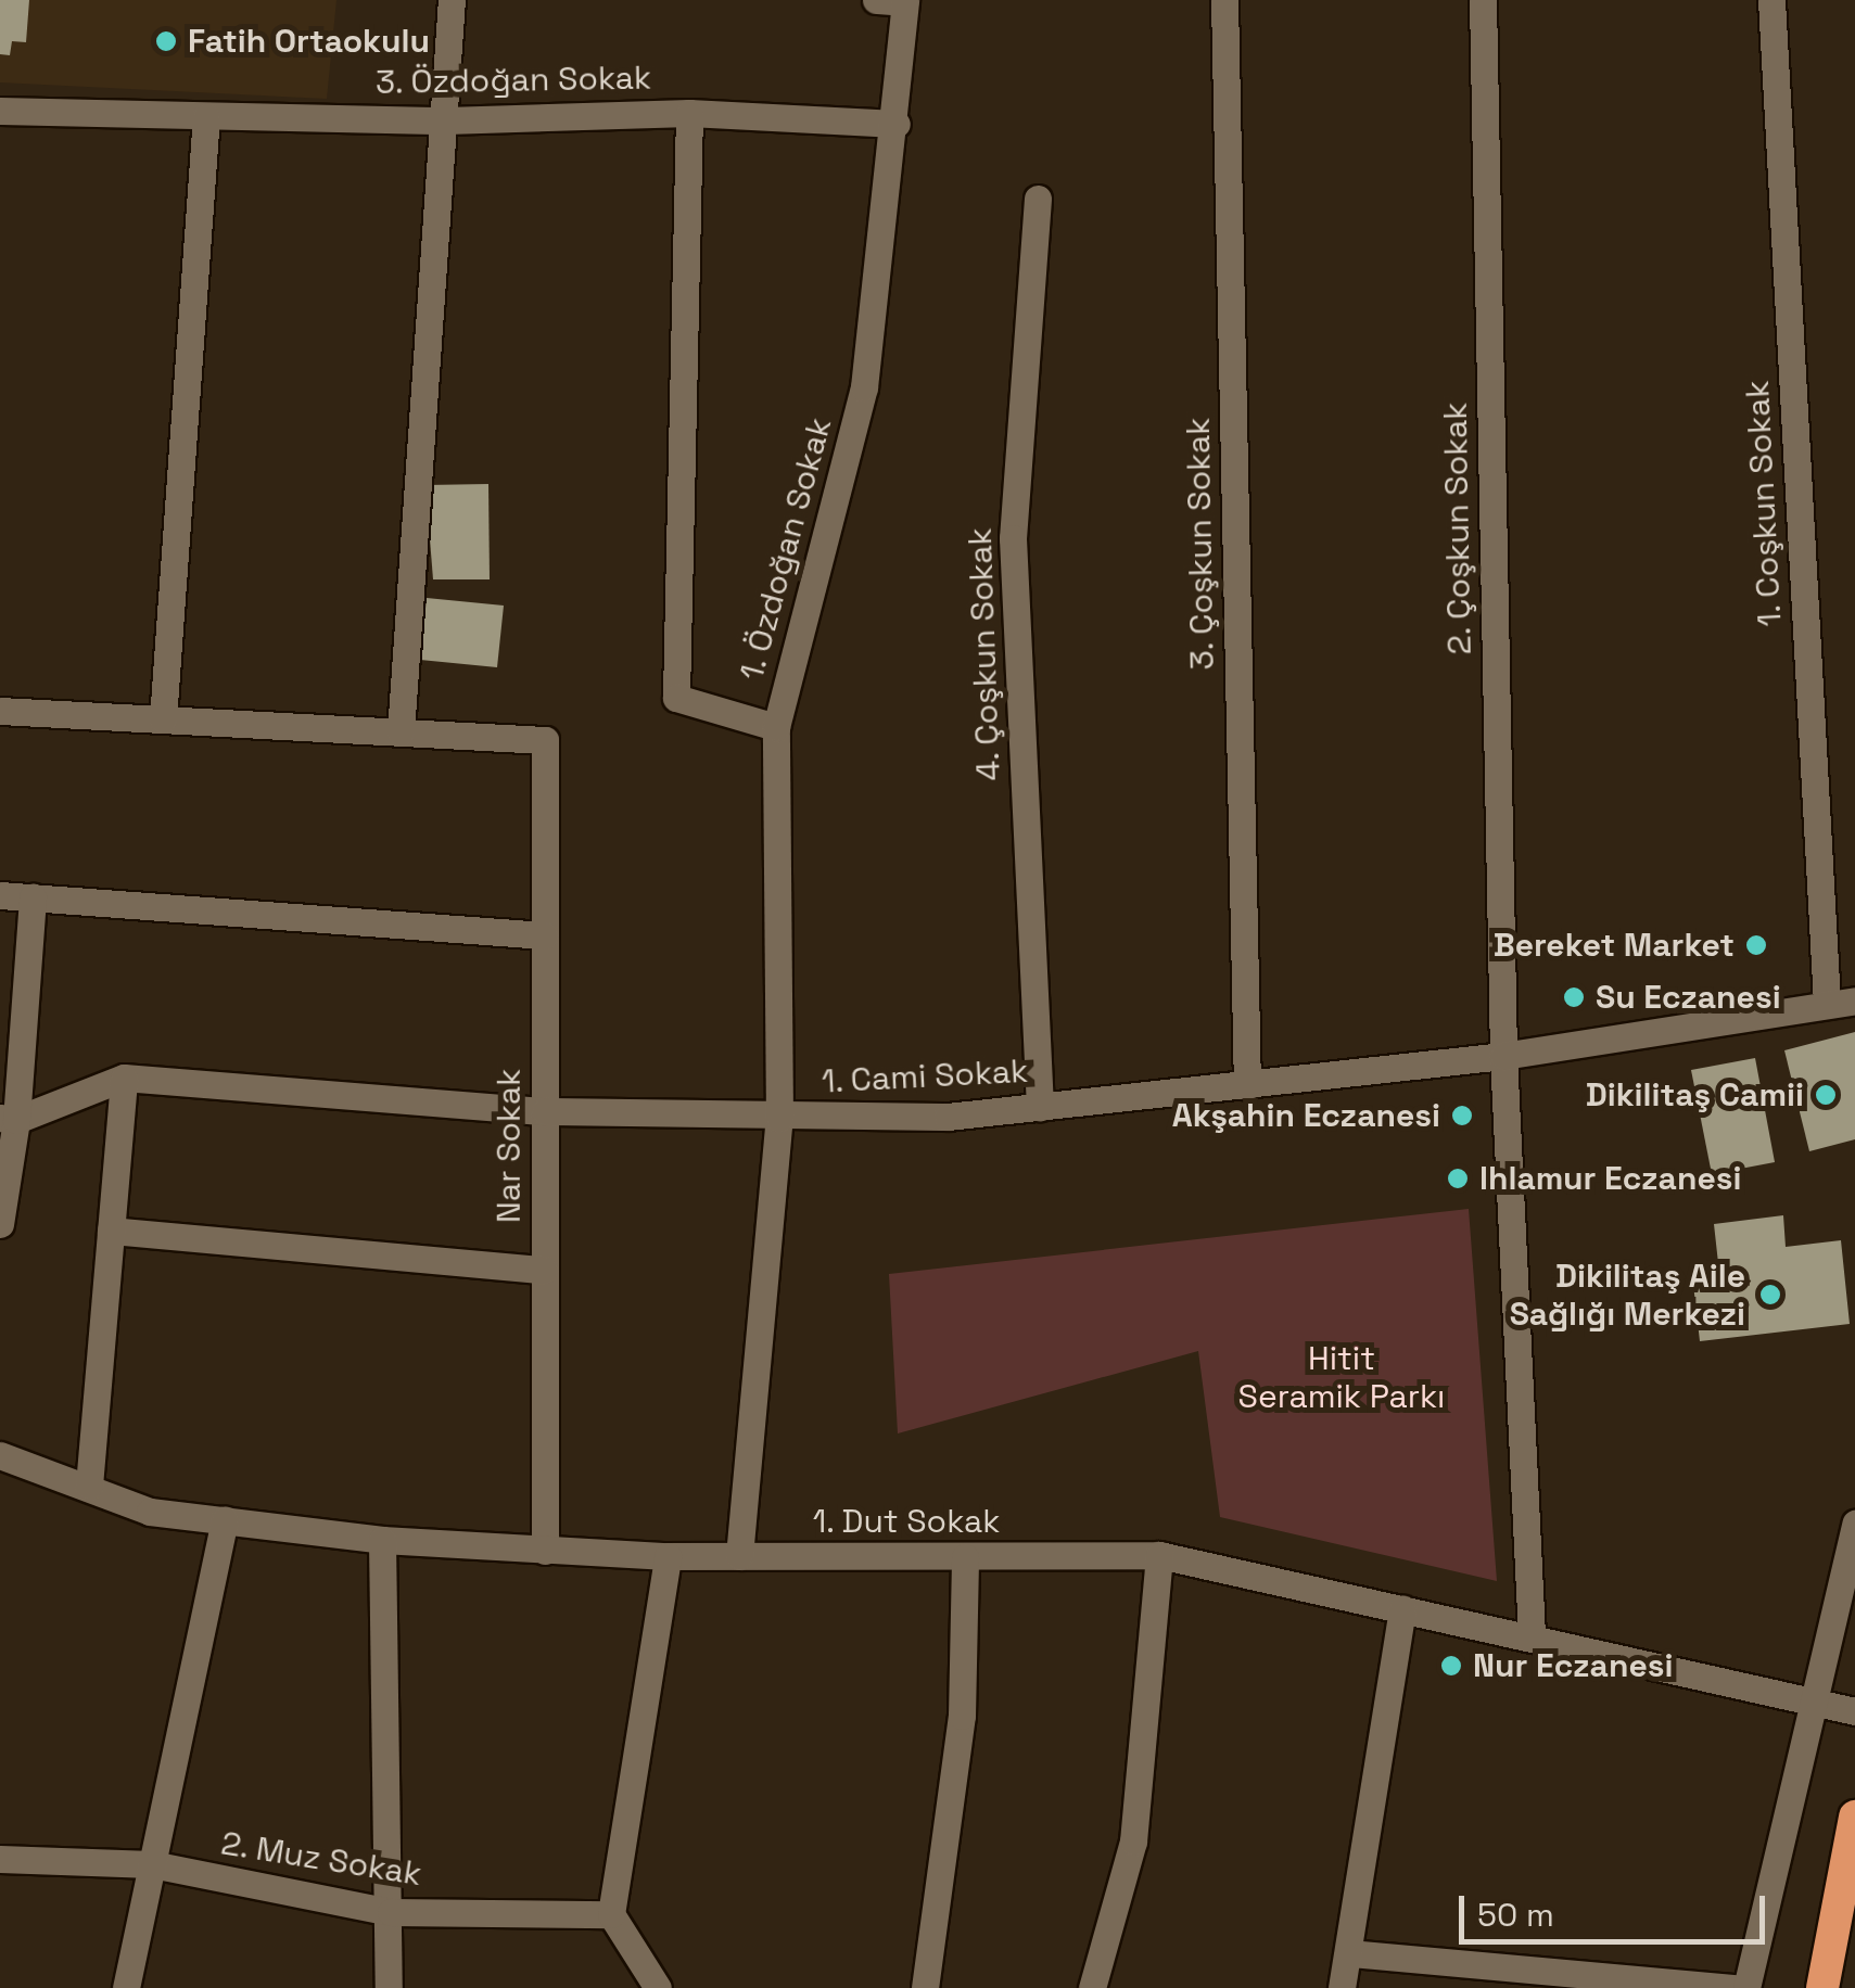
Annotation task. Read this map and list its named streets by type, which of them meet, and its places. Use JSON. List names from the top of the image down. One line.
{"streets":{"street":["3. Özdoğan Sokak","1. Coşkun Sokak","2. Çoşkun Sokak","3. Çoşkun Sokak","1. Özdoğan Sokak","4. Çoşkun Sokak","1. Cami Sokak","Nar Sokak","1. Dut Sokak","2. Muz Sokak"]},"crossings":[["3. Özdoğan Sokak","1. Özdoğan Sokak"],["1. Coşkun Sokak","1. Cami Sokak"],["2. Çoşkun Sokak","1. Cami Sokak"],["2. Çoşkun Sokak","1. Dut Sokak"],["3. Çoşkun Sokak","1. Cami Sokak"],["1. Özdoğan Sokak","1. Cami Sokak"],["1. Özdoğan Sokak","1. Dut Sokak"],["4. Çoşkun Sokak","1. Cami Sokak"],["1. Cami Sokak","Nar Sokak"],["Nar Sokak","1. Dut Sokak"]],"parks":["Hitit Seramik Parkı"],"places":["Fatih Ortaokulu","Bereket Market","Su Eczanesi","Dikilitaş Camii","Akşahin Eczanesi","Ihlamur Eczanesi","Dikilitaş Aile Sağlığı Merkezi","Nur Eczanesi"],"scale_bar":"50 m"}
